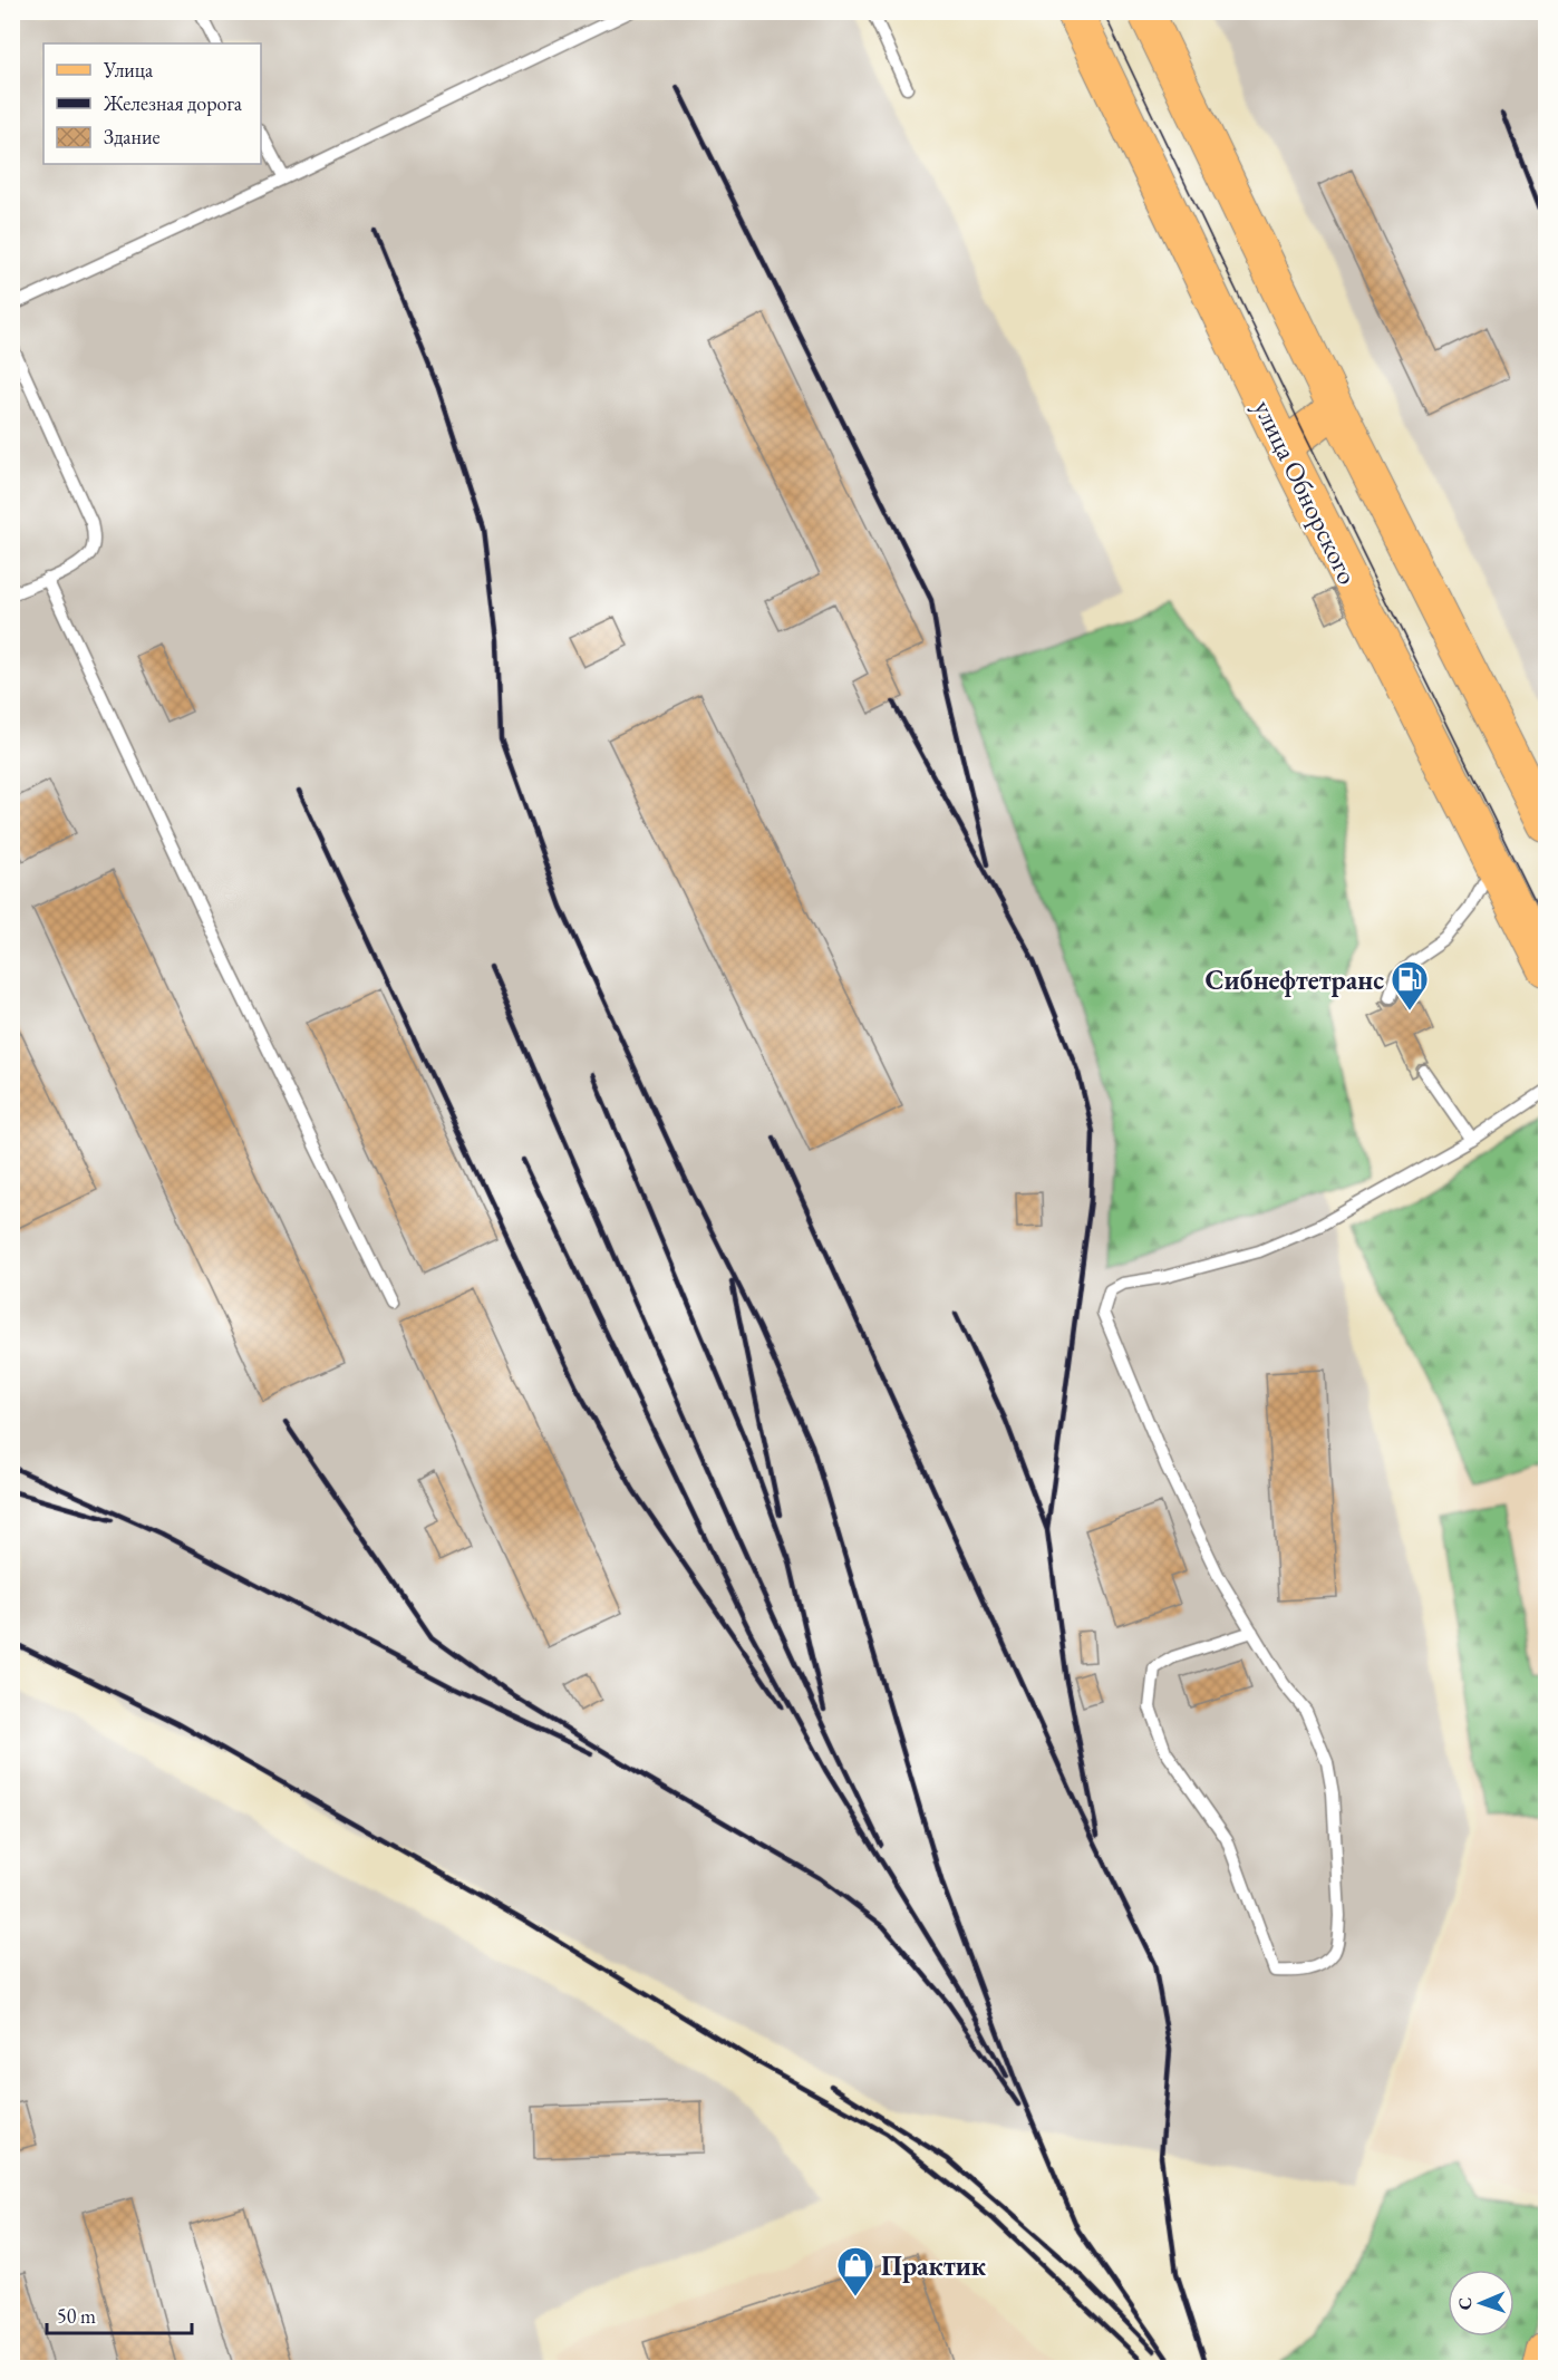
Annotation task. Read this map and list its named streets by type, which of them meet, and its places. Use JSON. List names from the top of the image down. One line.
{"streets":{"main road":["улица Обнорского"]},"places":{"fuel station":["Сибнефтетранс"],"shop":["Практик"]},"legend":["Улица","Железная дорога","Здание"],"scale_bar":"50 m","north":"left"}
